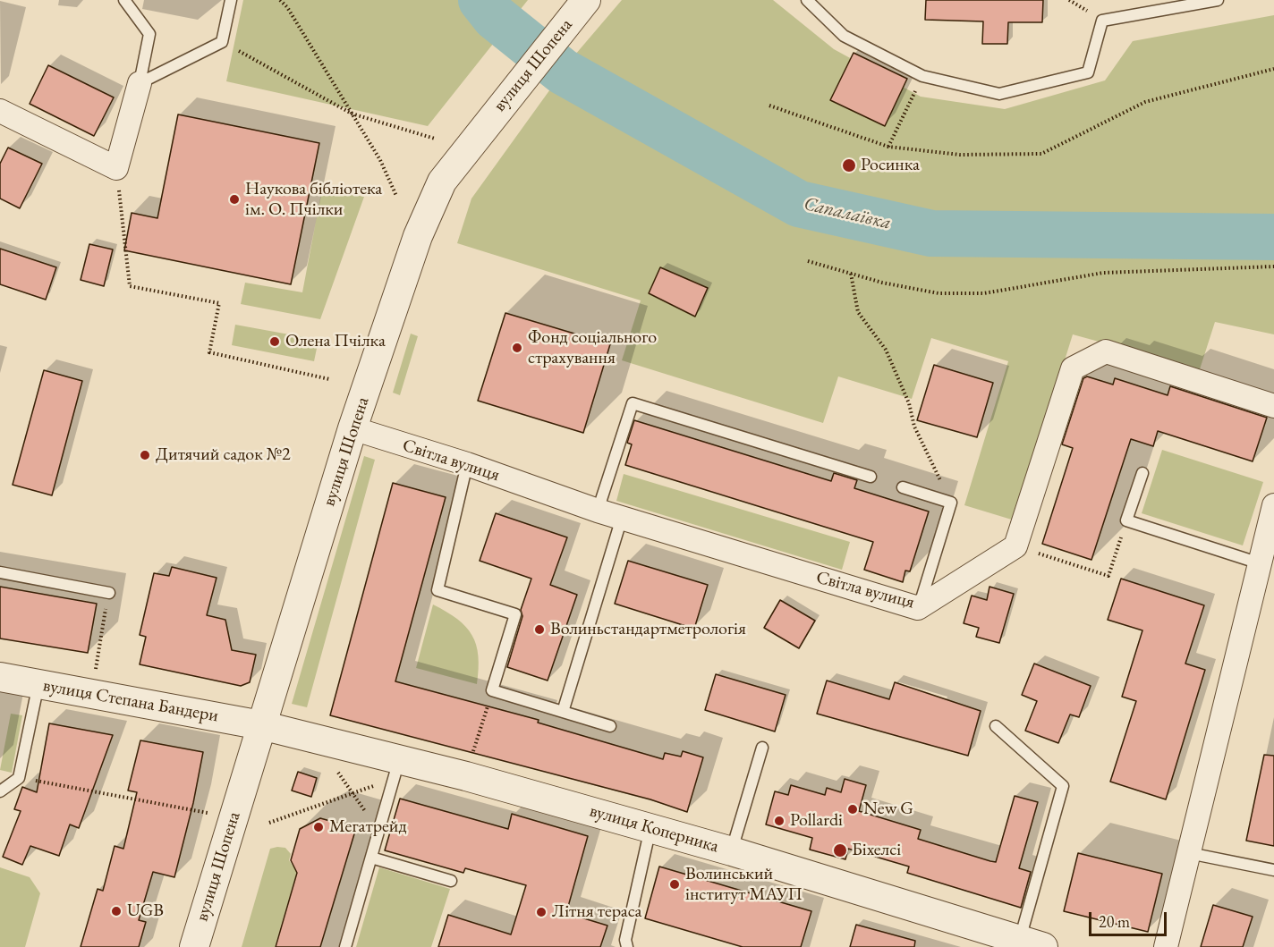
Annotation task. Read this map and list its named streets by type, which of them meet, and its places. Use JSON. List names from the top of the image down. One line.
{"streets":{"street":["вулиця Шопена","Світла вулиця","вулиця Степана Бандери","вулиця Коперника"]},"crossings":[["вулиця Шопена","Світла вулиця"],["вулиця Шопена","вулиця Степана Бандери"],["вулиця Шопена","вулиця Коперника"],["вулиця Степана Бандери","вулиця Коперника"]],"water":["Сапалаївка"],"places":["Росинка","Наукова бібліотека ім. О. Пчілки","Олена Пчілка","Фонд соціального страхування","Дитячий садок №2","Волиньстандартметрологія","New G","Pollardi","Мегатрейд","Біхелсі","Волинський інститут МАУП","UGB","Літня тераса"],"scale_bar":"20 m"}
